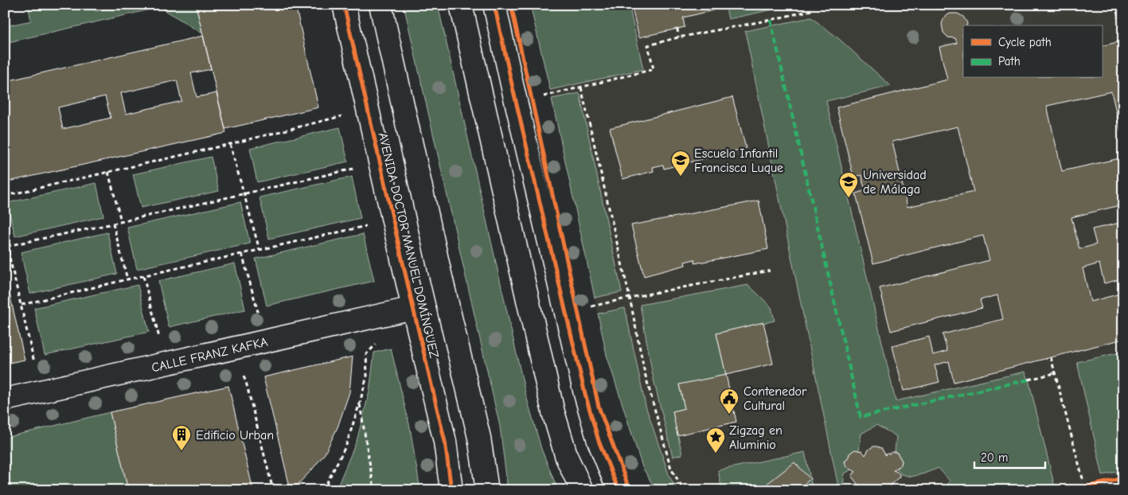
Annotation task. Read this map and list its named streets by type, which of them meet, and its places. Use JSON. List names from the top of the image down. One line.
{"streets":{"street":["AVENIDA DOCTOR MANUEL DOMÍNGUEZ","CALLE FRANZ KAFKA"]},"crossings":[["AVENIDA DOCTOR MANUEL DOMÍNGUEZ","CALLE FRANZ KAFKA"]],"places":{"school or university":["Escuela Infantil Francisca Luque","Universidad de Málaga"],"public building":["Contenedor Cultural"],"building":["Edificio Urban"],"place":["Zigzag en Aluminio"]},"legend":["Cycle path","Path"],"scale_bar":"20 m"}
